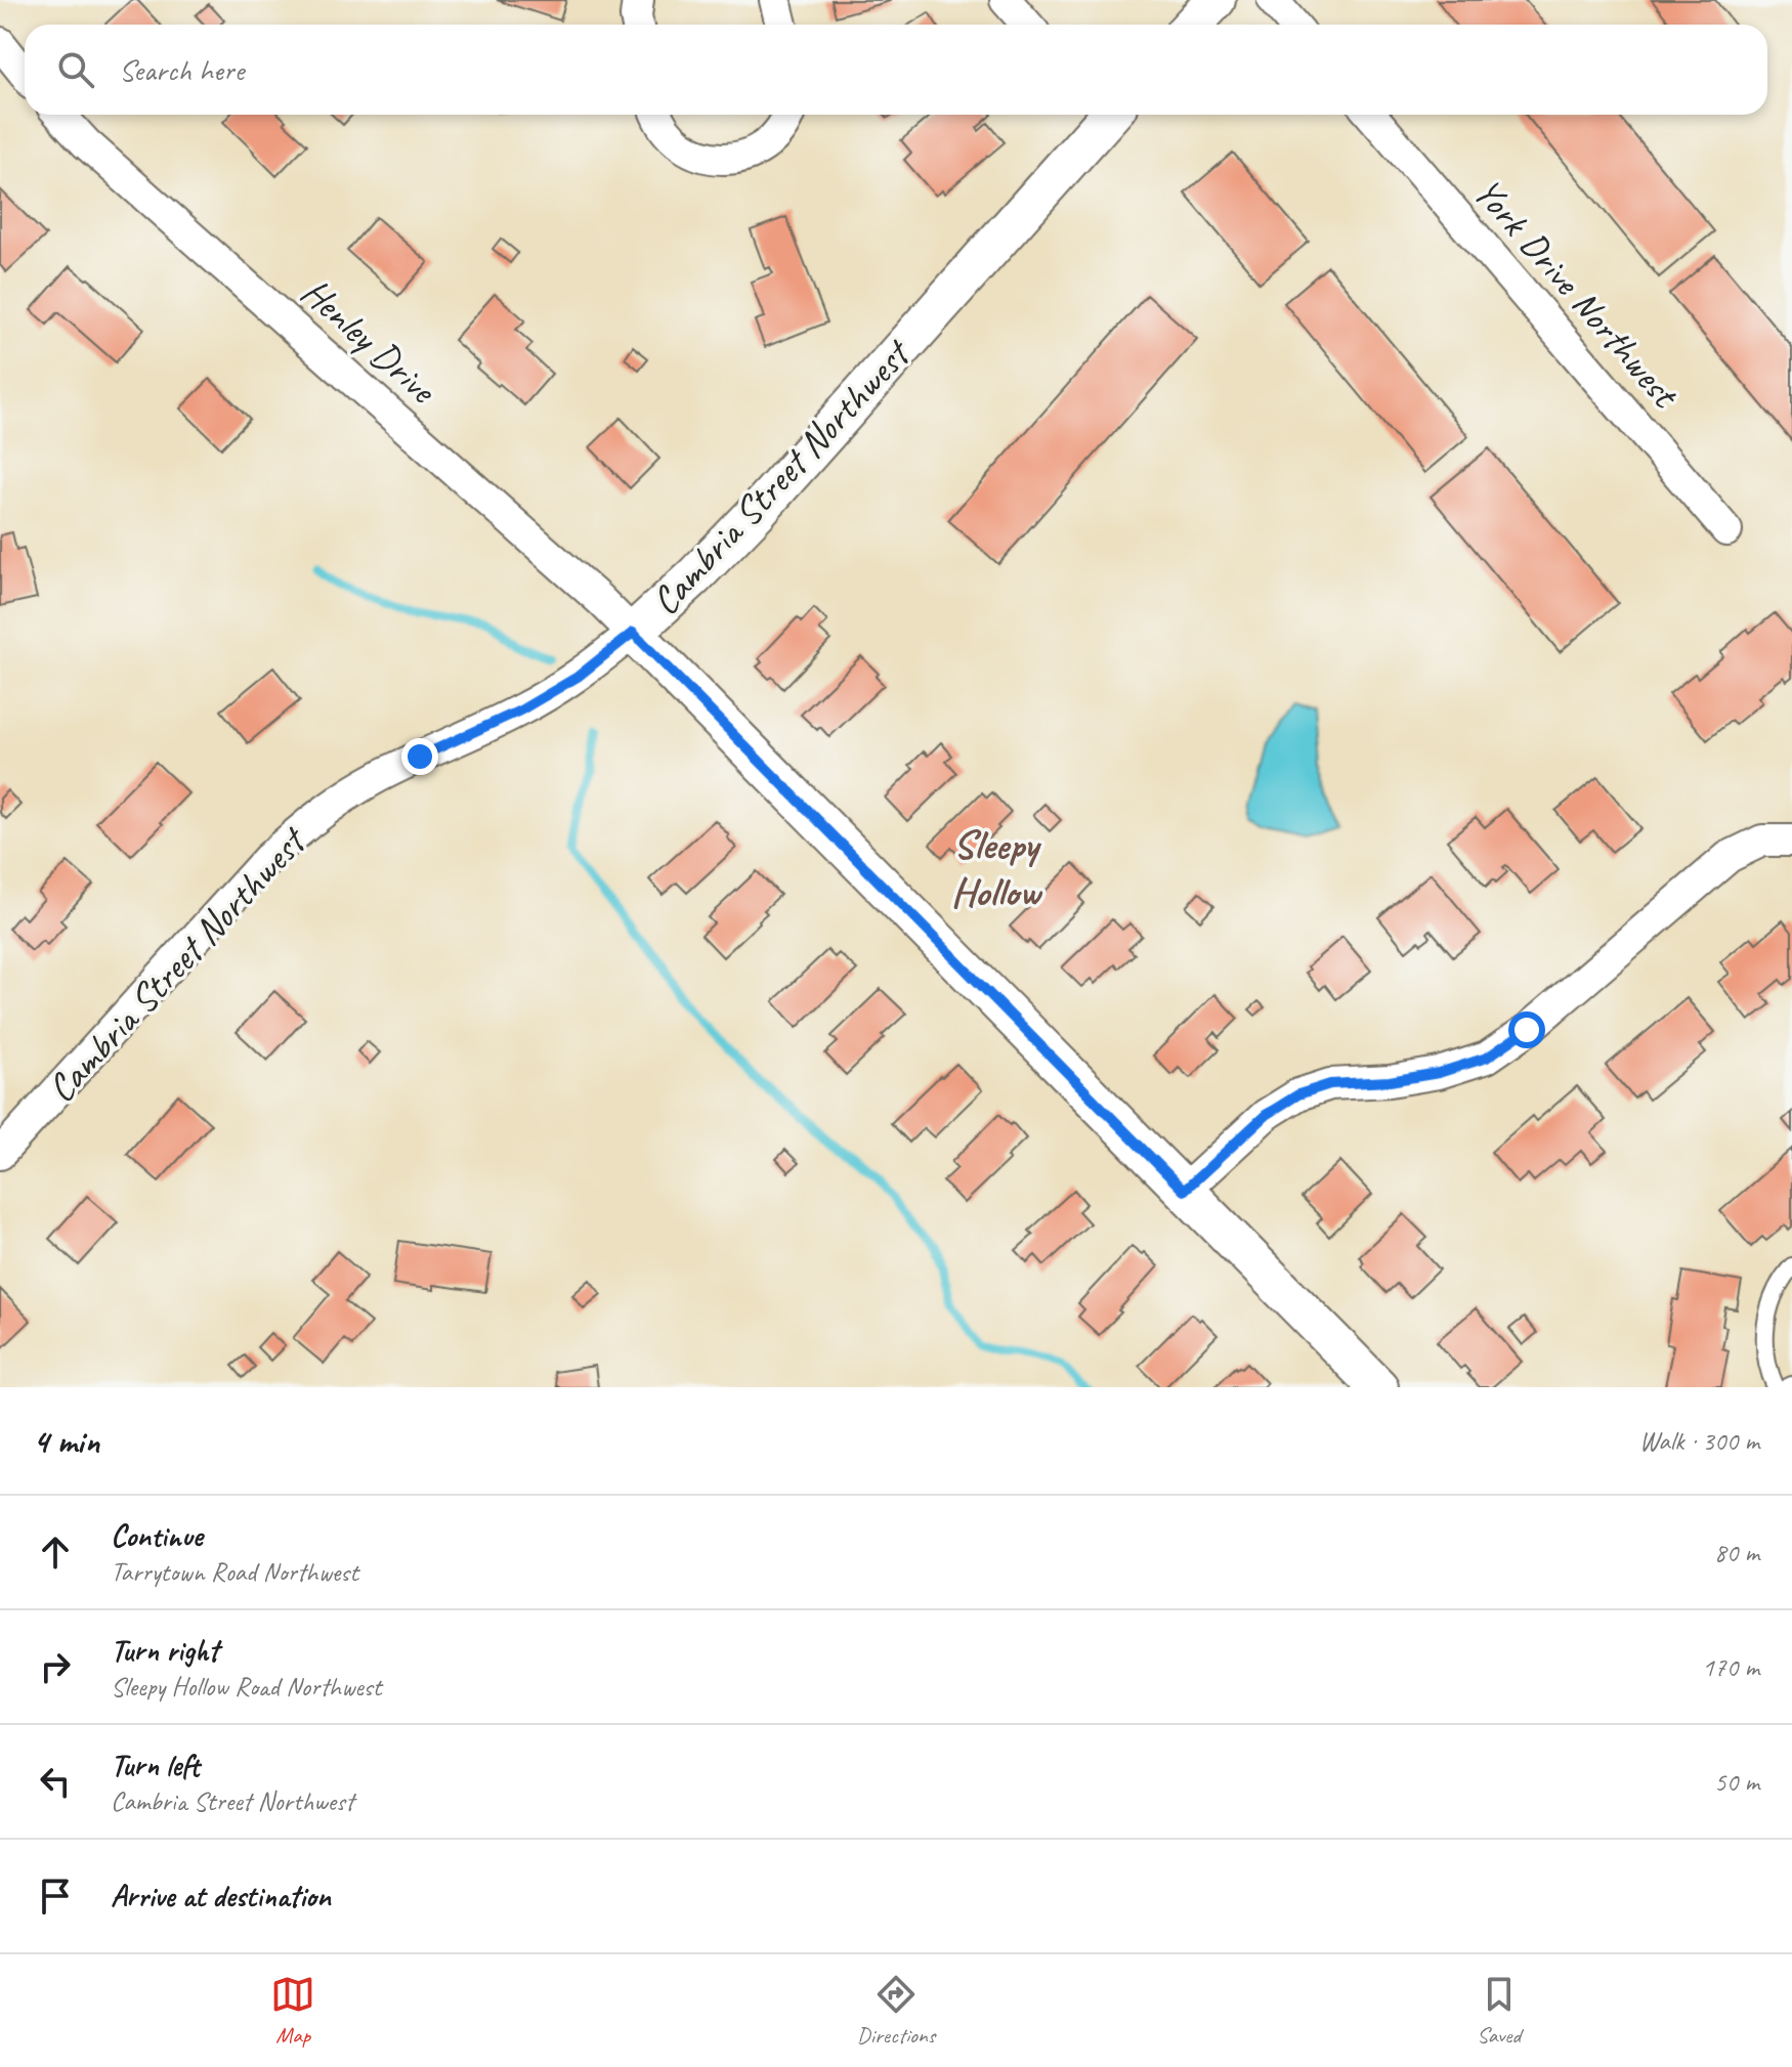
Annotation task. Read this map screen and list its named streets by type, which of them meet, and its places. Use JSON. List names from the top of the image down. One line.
{"streets":{"street":["York Drive Northwest","Henley Drive","Cambria Street Northwest"]},"crossings":[["Henley Drive","Cambria Street Northwest"]],"districts":["Sleepy Hollow"],"page":{"search":"Search here","heading":["4 min","Walk · 300 m"],"list":[["Continue","Tarrytown Road Northwest","80 m"],["Turn right","Sleepy Hollow Road Northwest","170 m"],["Turn left","Cambria Street Northwest","50 m"],"Arrive at destination"],"nav":["Map","Directions","Saved"]}}
